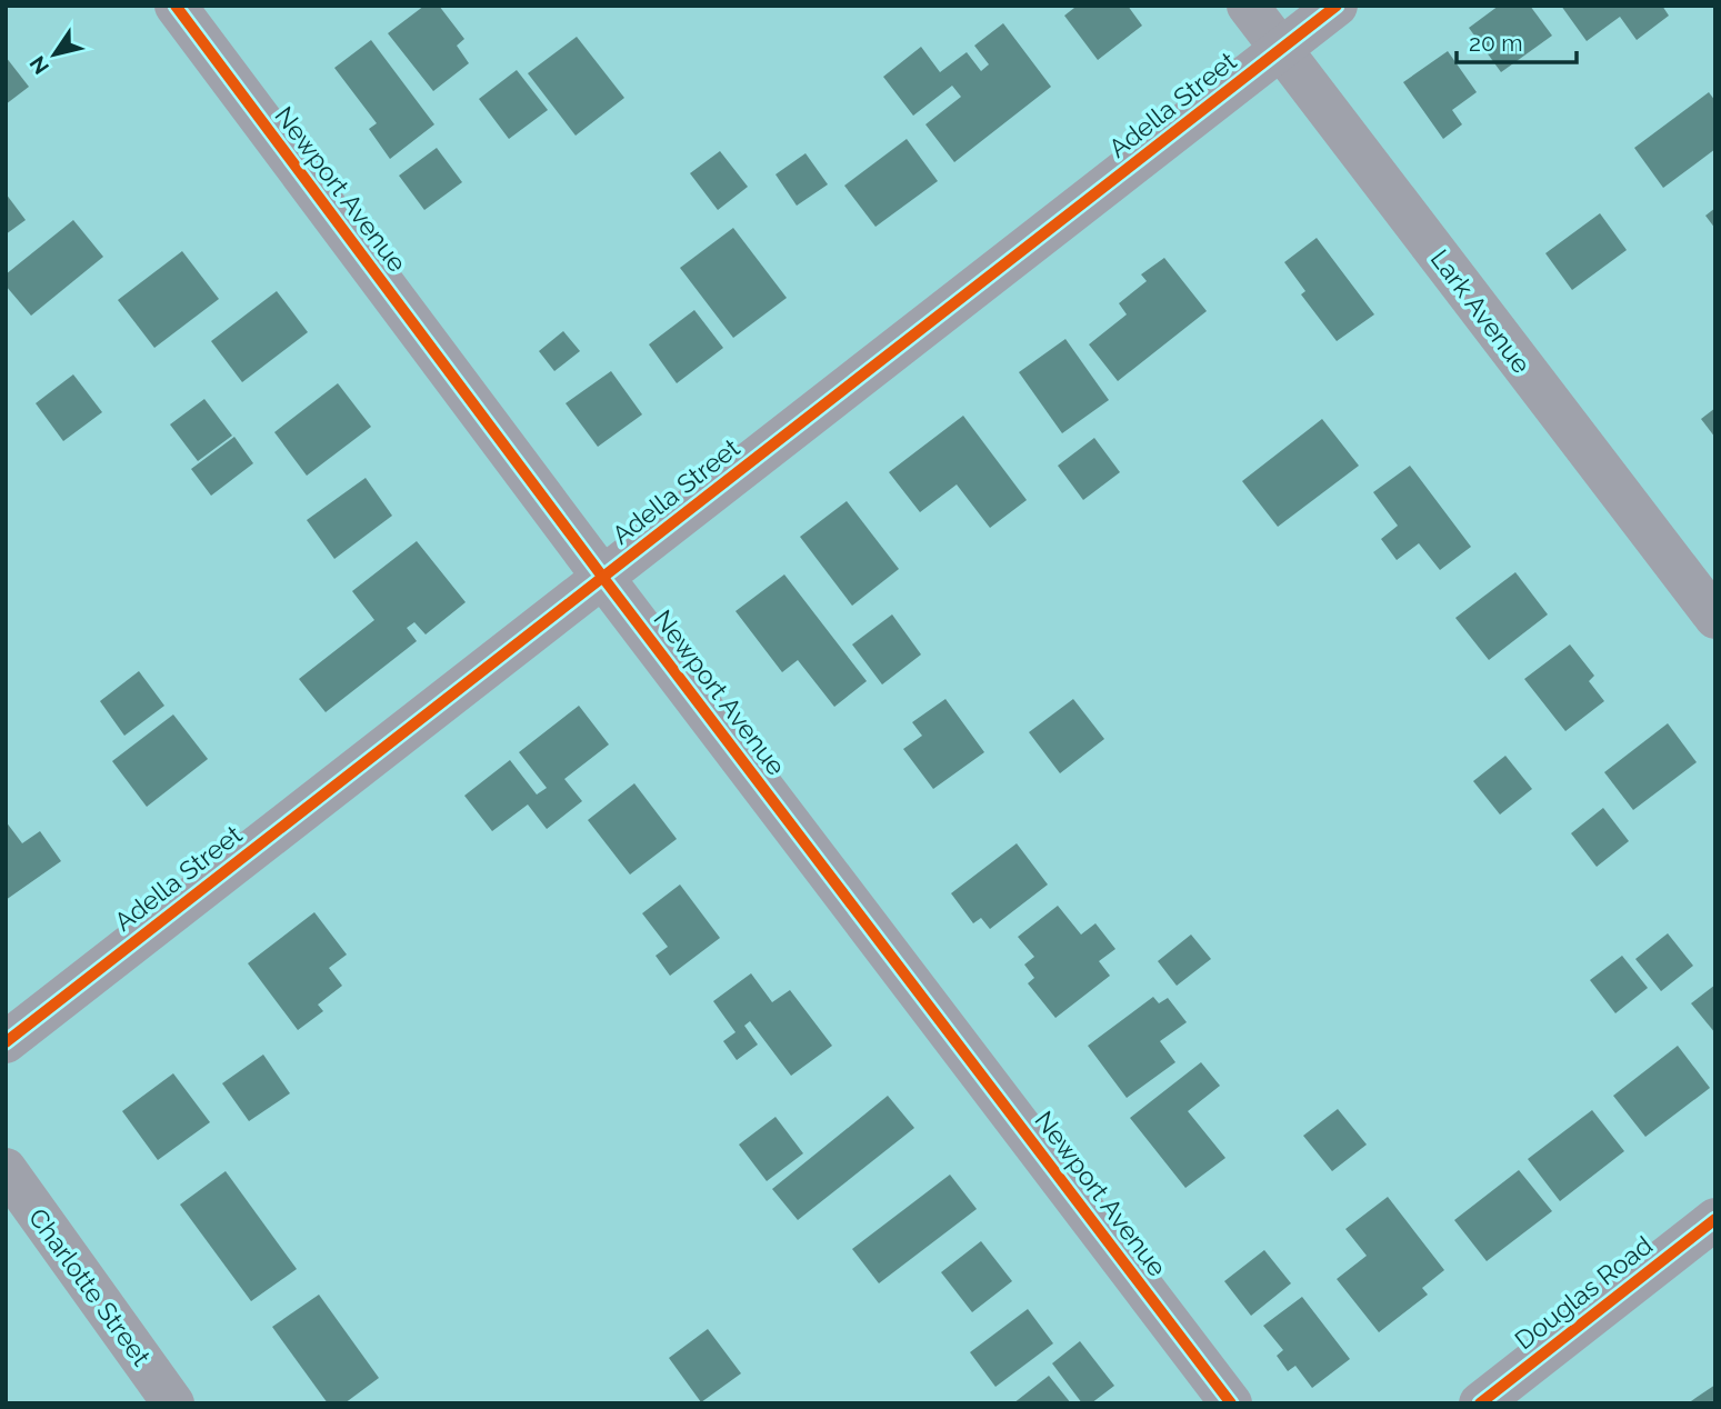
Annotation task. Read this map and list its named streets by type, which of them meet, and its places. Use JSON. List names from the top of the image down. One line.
{"streets":{"street":["Adella Street","Newport Avenue","Lark Avenue","Charlotte Street","Douglas Road"]},"crossings":[["Adella Street","Newport Avenue"],["Adella Street","Lark Avenue"]],"scale_bar":"20 m","north":"bottom left"}
